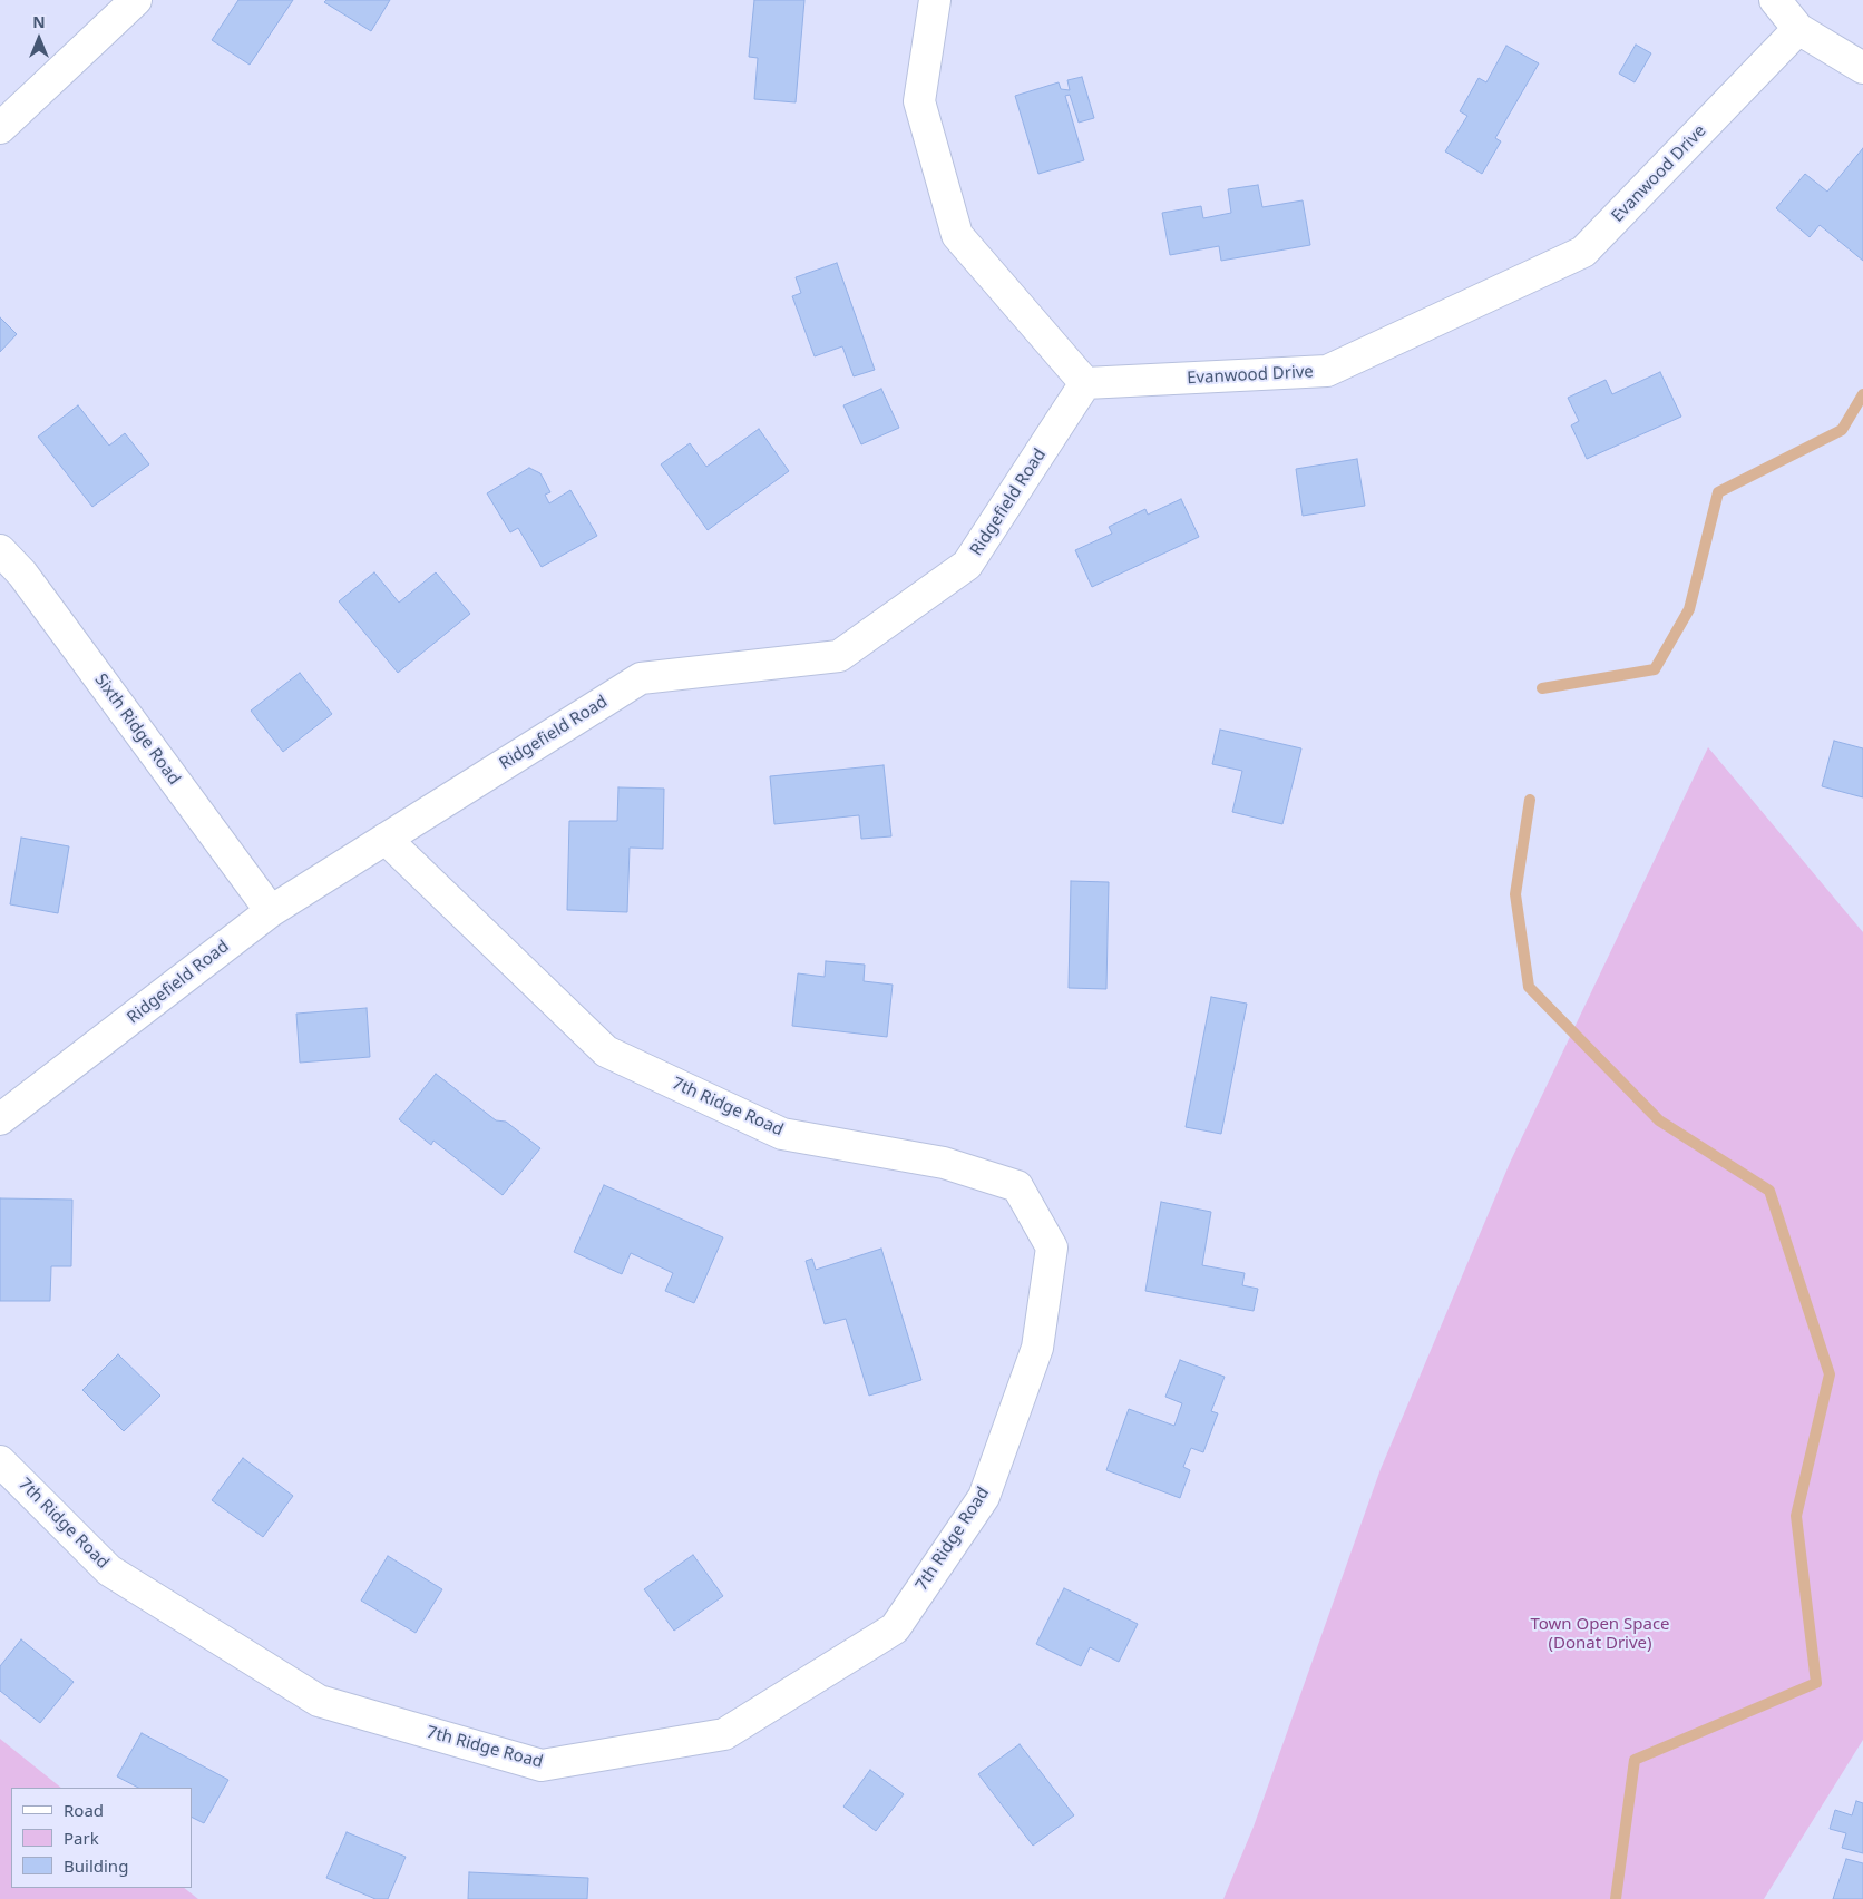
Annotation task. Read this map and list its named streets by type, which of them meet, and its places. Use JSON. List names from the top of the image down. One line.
{"streets":{"street":["Evanwood Drive","Ridgefield Road","Sixth Ridge Road","7th Ridge Road"]},"crossings":[["Evanwood Drive","Ridgefield Road"],["Ridgefield Road","Sixth Ridge Road"],["Ridgefield Road","7th Ridge Road"]],"parks":["Town Open Space (Donat Drive)"],"legend":["Road","Park","Building"],"north":"top"}
